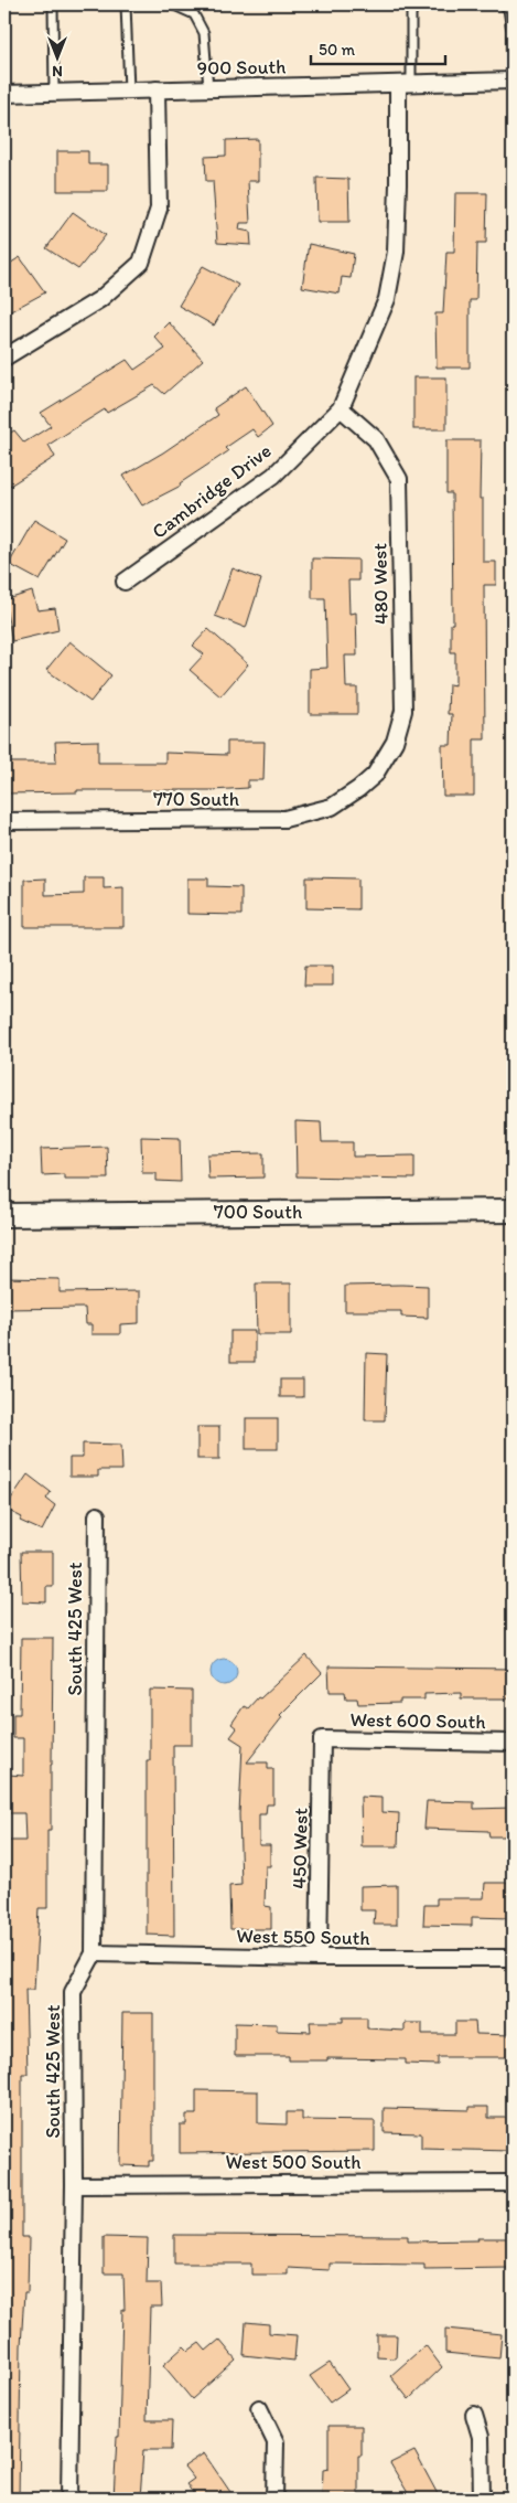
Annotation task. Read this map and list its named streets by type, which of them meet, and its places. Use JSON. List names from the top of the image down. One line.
{"streets":{"street":["900 South","Cambridge Drive","480 West","770 South","700 South","South 425 West","West 600 South","450 West","West 550 South","West 500 South"]},"crossings":[["900 South","Cambridge Drive"],["Cambridge Drive","480 West"],["480 West","770 South"],["South 425 West","West 550 South"],["South 425 West","West 500 South"],["West 600 South","450 West"],["450 West","West 550 South"]],"scale_bar":"50 m","north":"bottom"}
